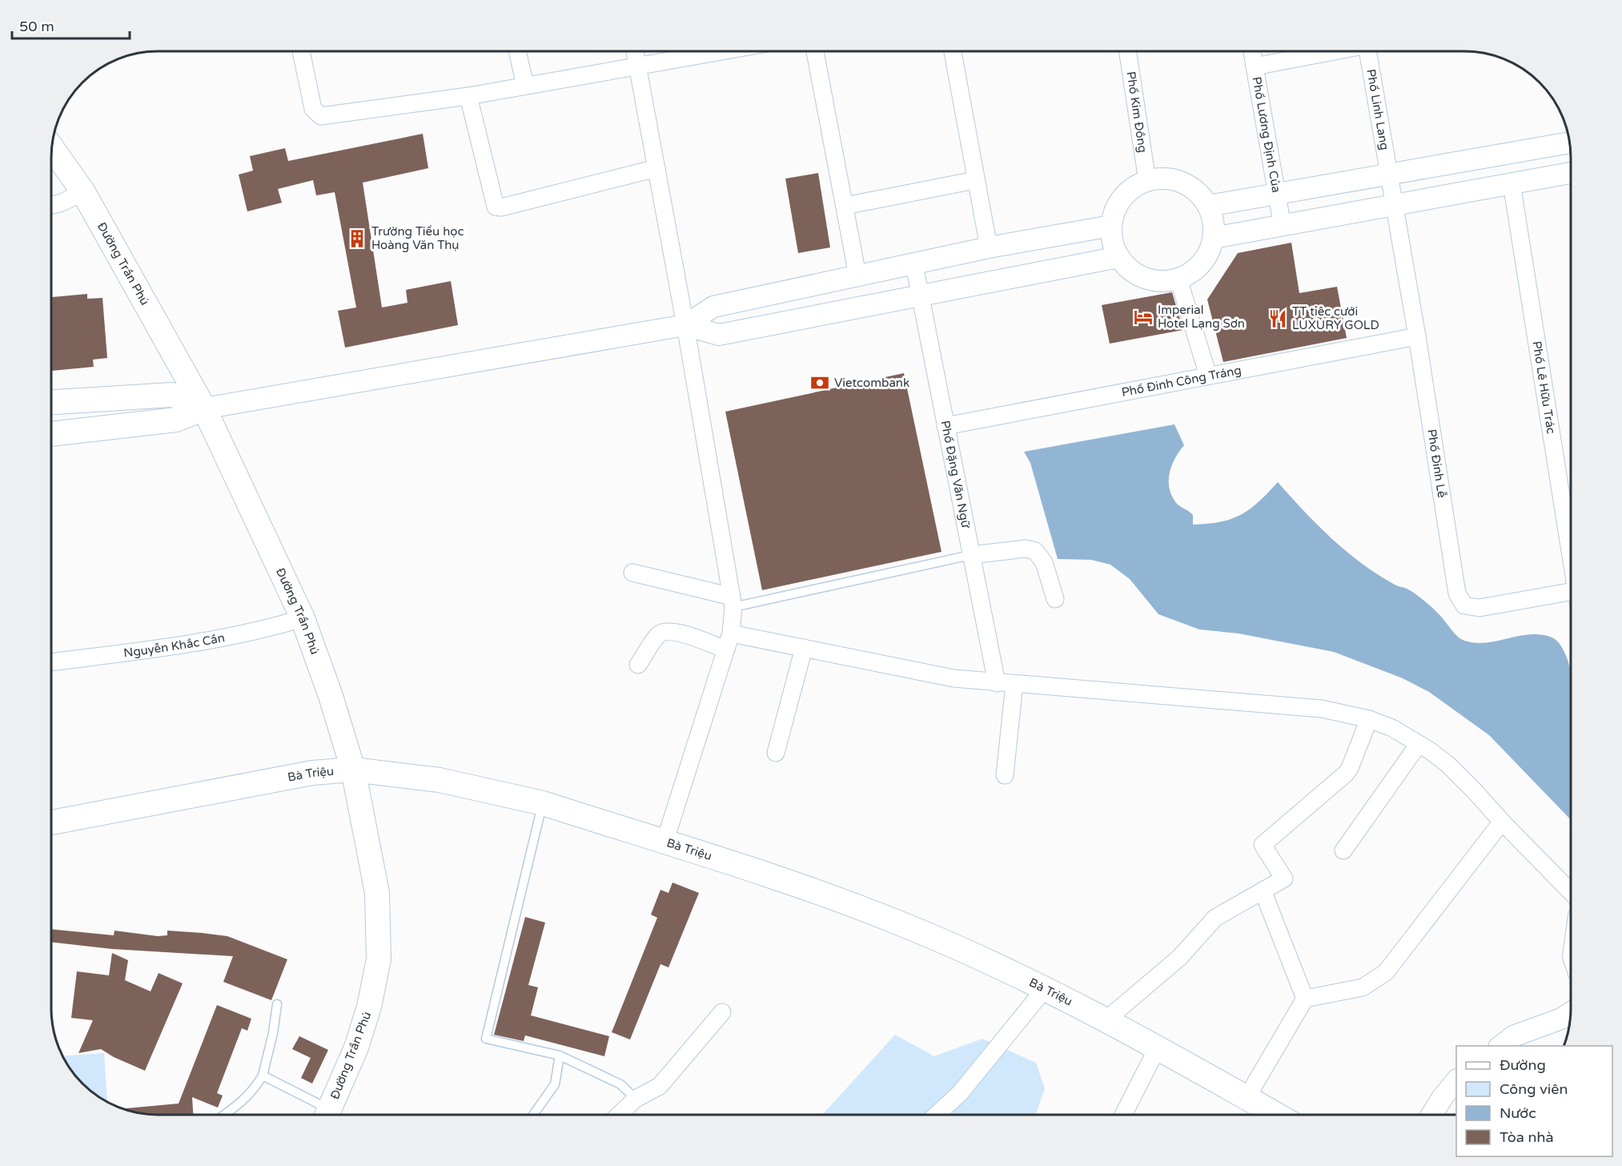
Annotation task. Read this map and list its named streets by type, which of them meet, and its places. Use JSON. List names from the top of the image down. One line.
{"streets":{"main road":["Đường Trần Phú","Bà Triệu"],"street":["Phố Linh Lang","Phố Kim Đồng","Phố Lương Định Của","Phố Đinh Công Tráng","Phố Lê Hữu Trác","Phố Đinh Lễ","Phố Đặng Văn Ngữ","Nguyễn Khắc Cần"]},"crossings":[["Phố Linh Lang","Phố Lương Định Của"],["Phố Linh Lang","Phố Đinh Lễ"],["Đường Trần Phú","Nguyễn Khắc Cần"],["Đường Trần Phú","Bà Triệu"],["Phố Đinh Công Tráng","Phố Đinh Lễ"],["Phố Đinh Công Tráng","Phố Đặng Văn Ngữ"]],"places":{"building":["Trường Tiểu học Hoàng Văn Thụ"],"hotel":["Imperial Hotel Lạng Sơn"],"restaurant":["TT tiêc cưới LUXURY GOLD"],"bank":["Vietcombank"]},"legend":["Đường","Công viên","Nước","Tòa nhà"],"scale_bar":"50 m"}
